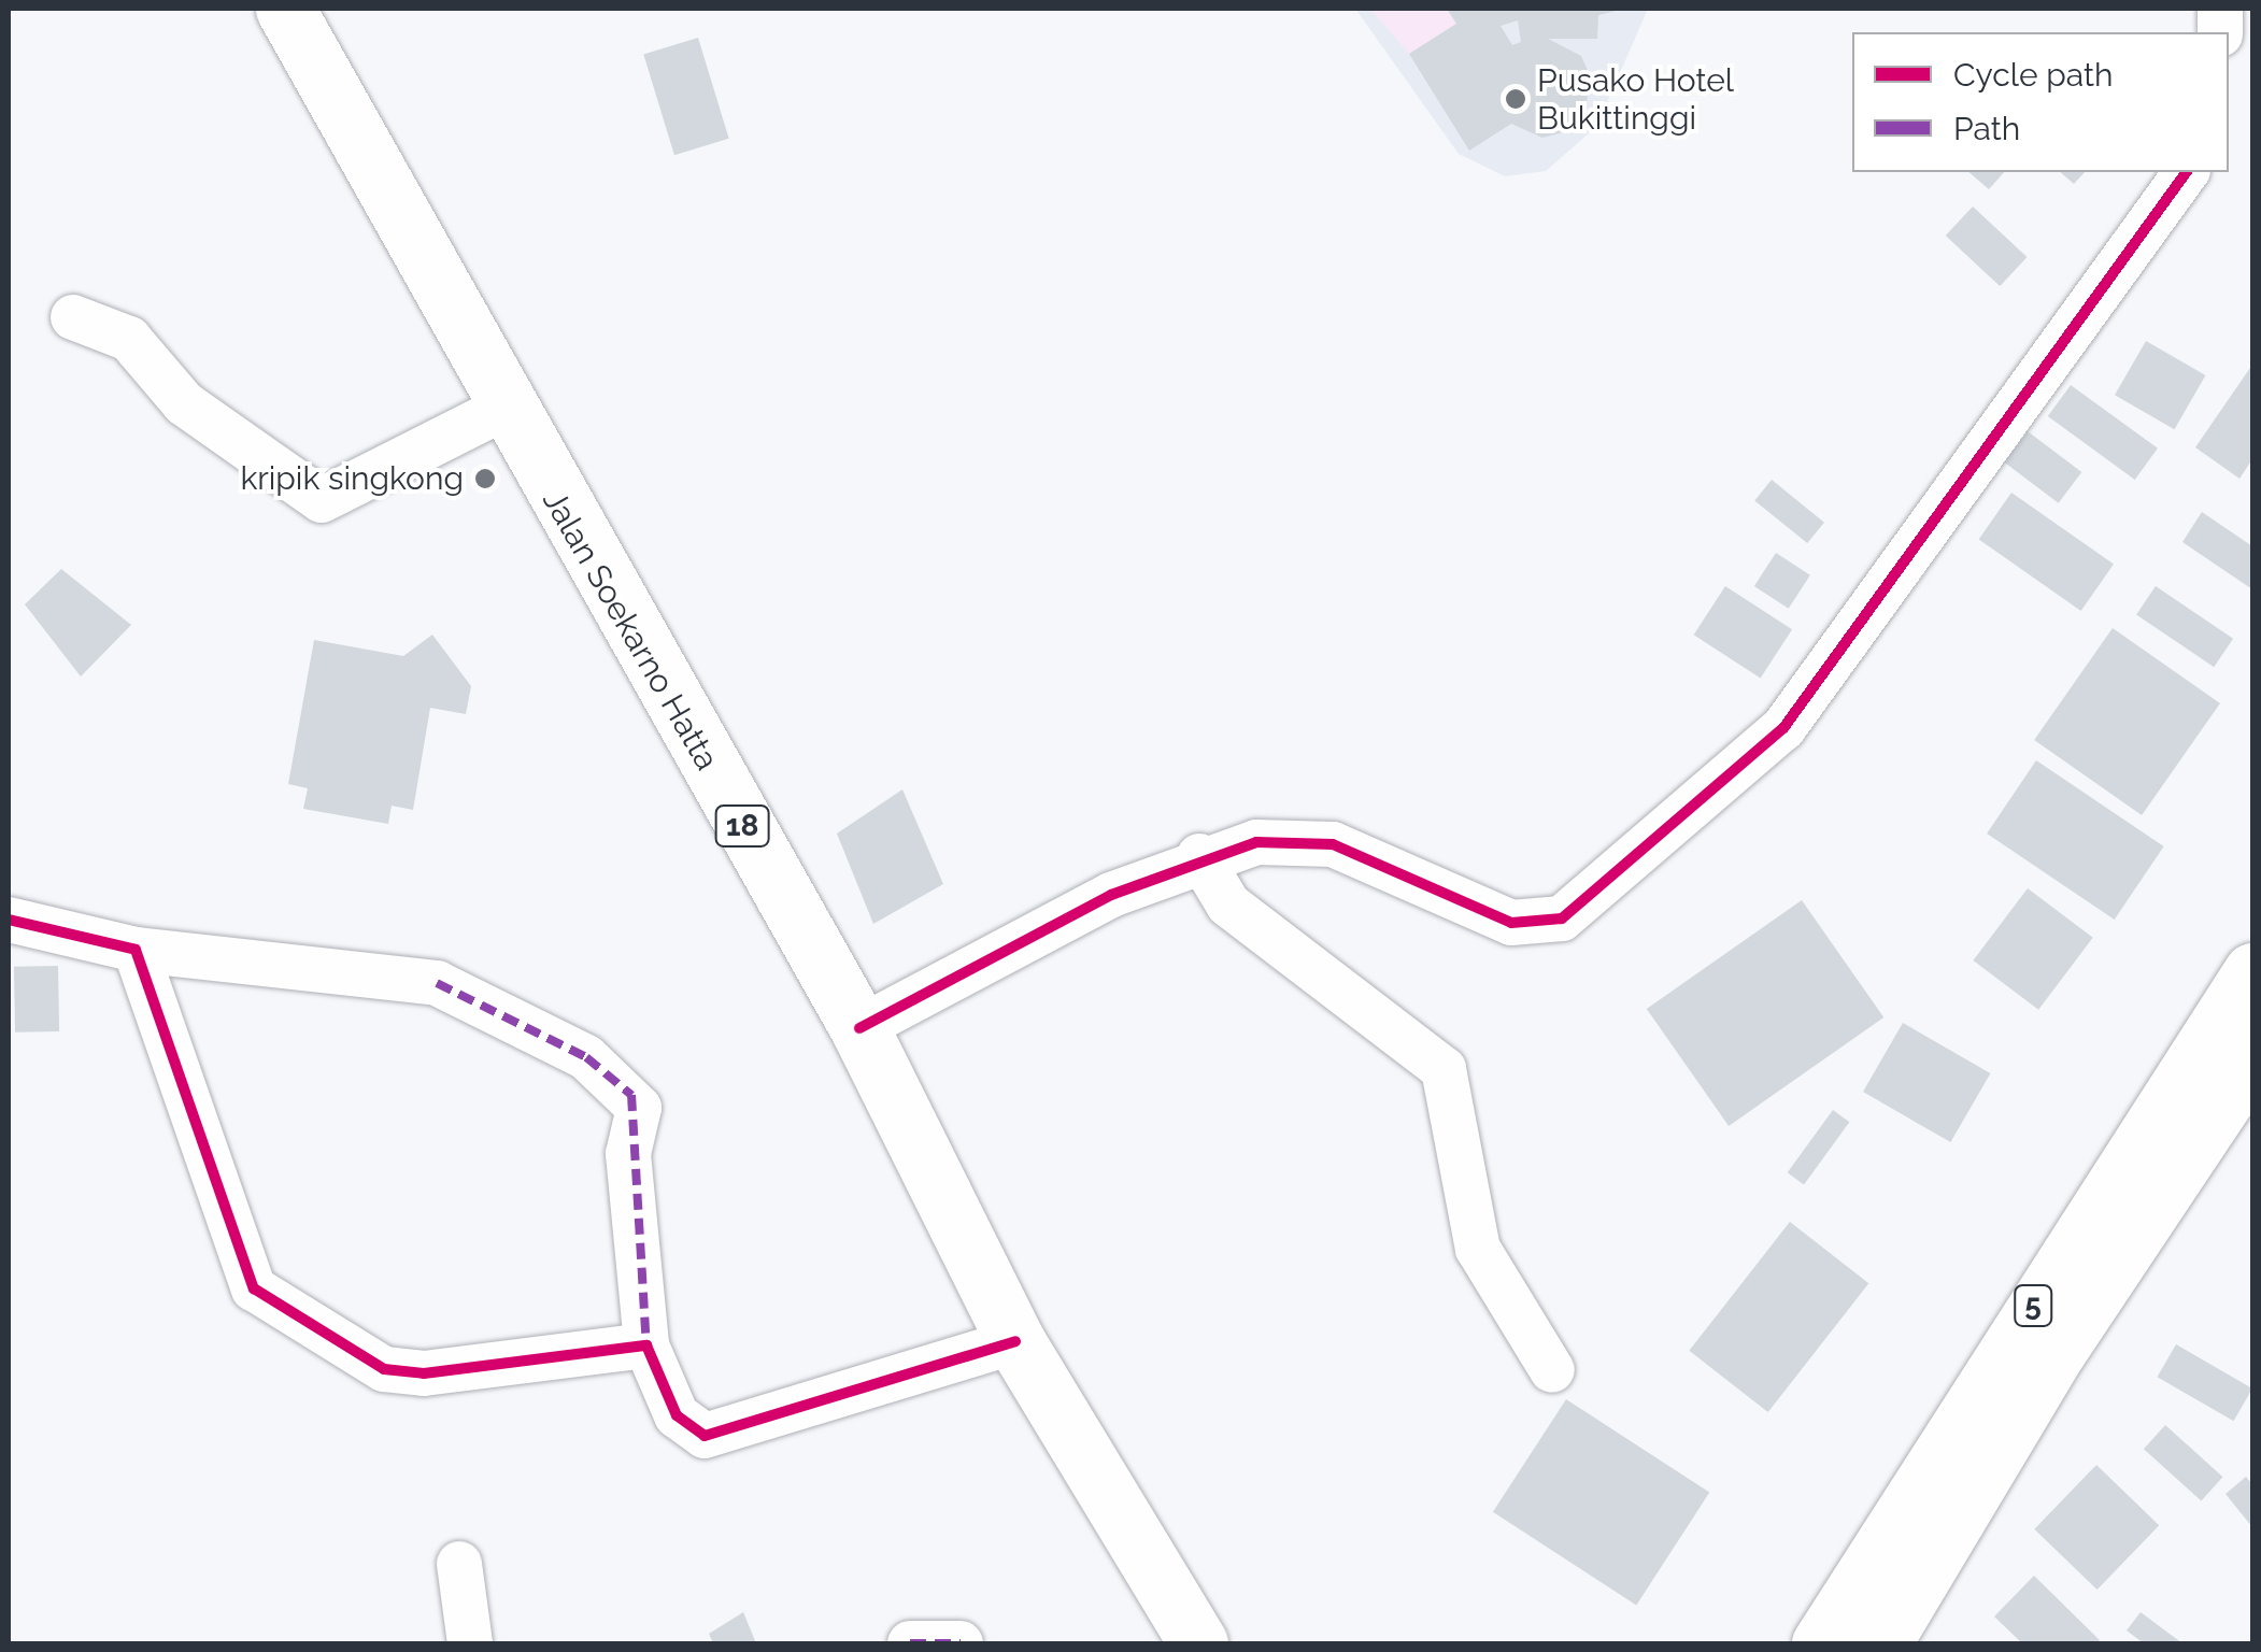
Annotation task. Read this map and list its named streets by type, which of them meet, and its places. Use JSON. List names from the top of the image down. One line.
{"streets":{"highway":["Jalan Soekarno Hatta","18","5"]},"places":["Pusako Hotel Bukittinggi","kripik singkong"],"legend":["Cycle path","Path"]}
